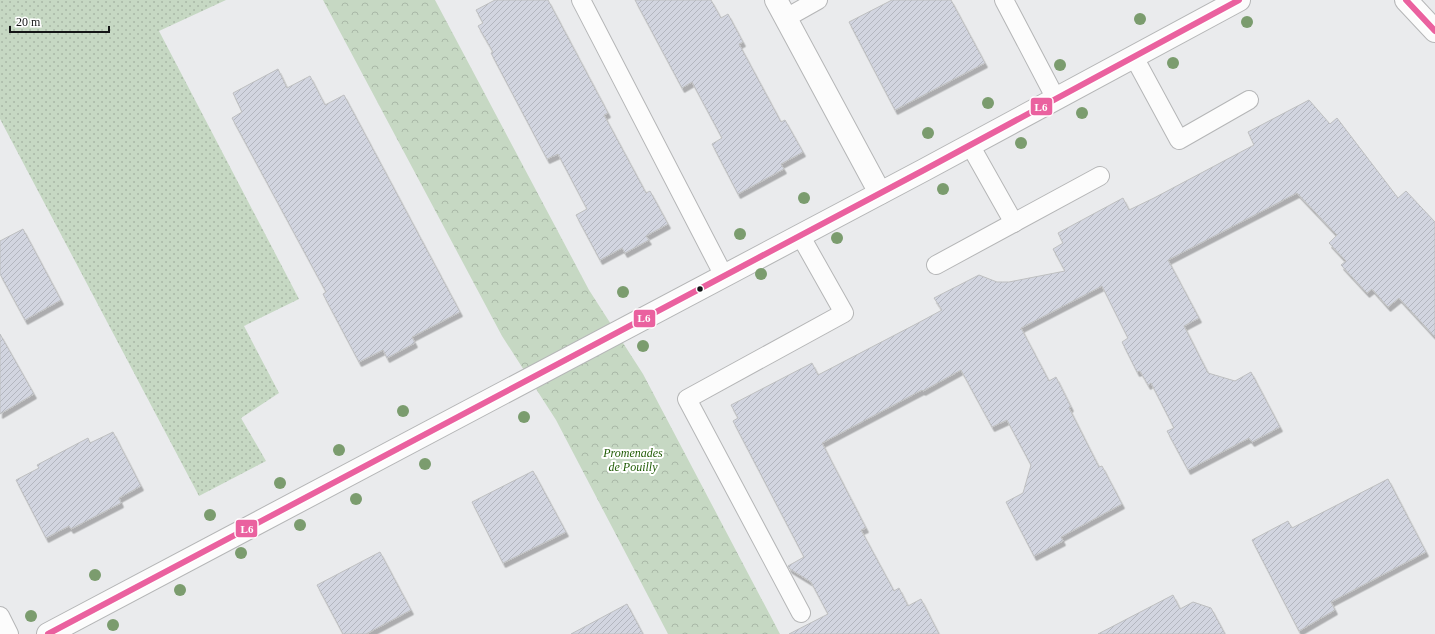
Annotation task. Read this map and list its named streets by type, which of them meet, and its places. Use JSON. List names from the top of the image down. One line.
{"parks":["Promenades de Pouilly"],"lines":["transit line L6"],"scale_bar":"20 m"}
